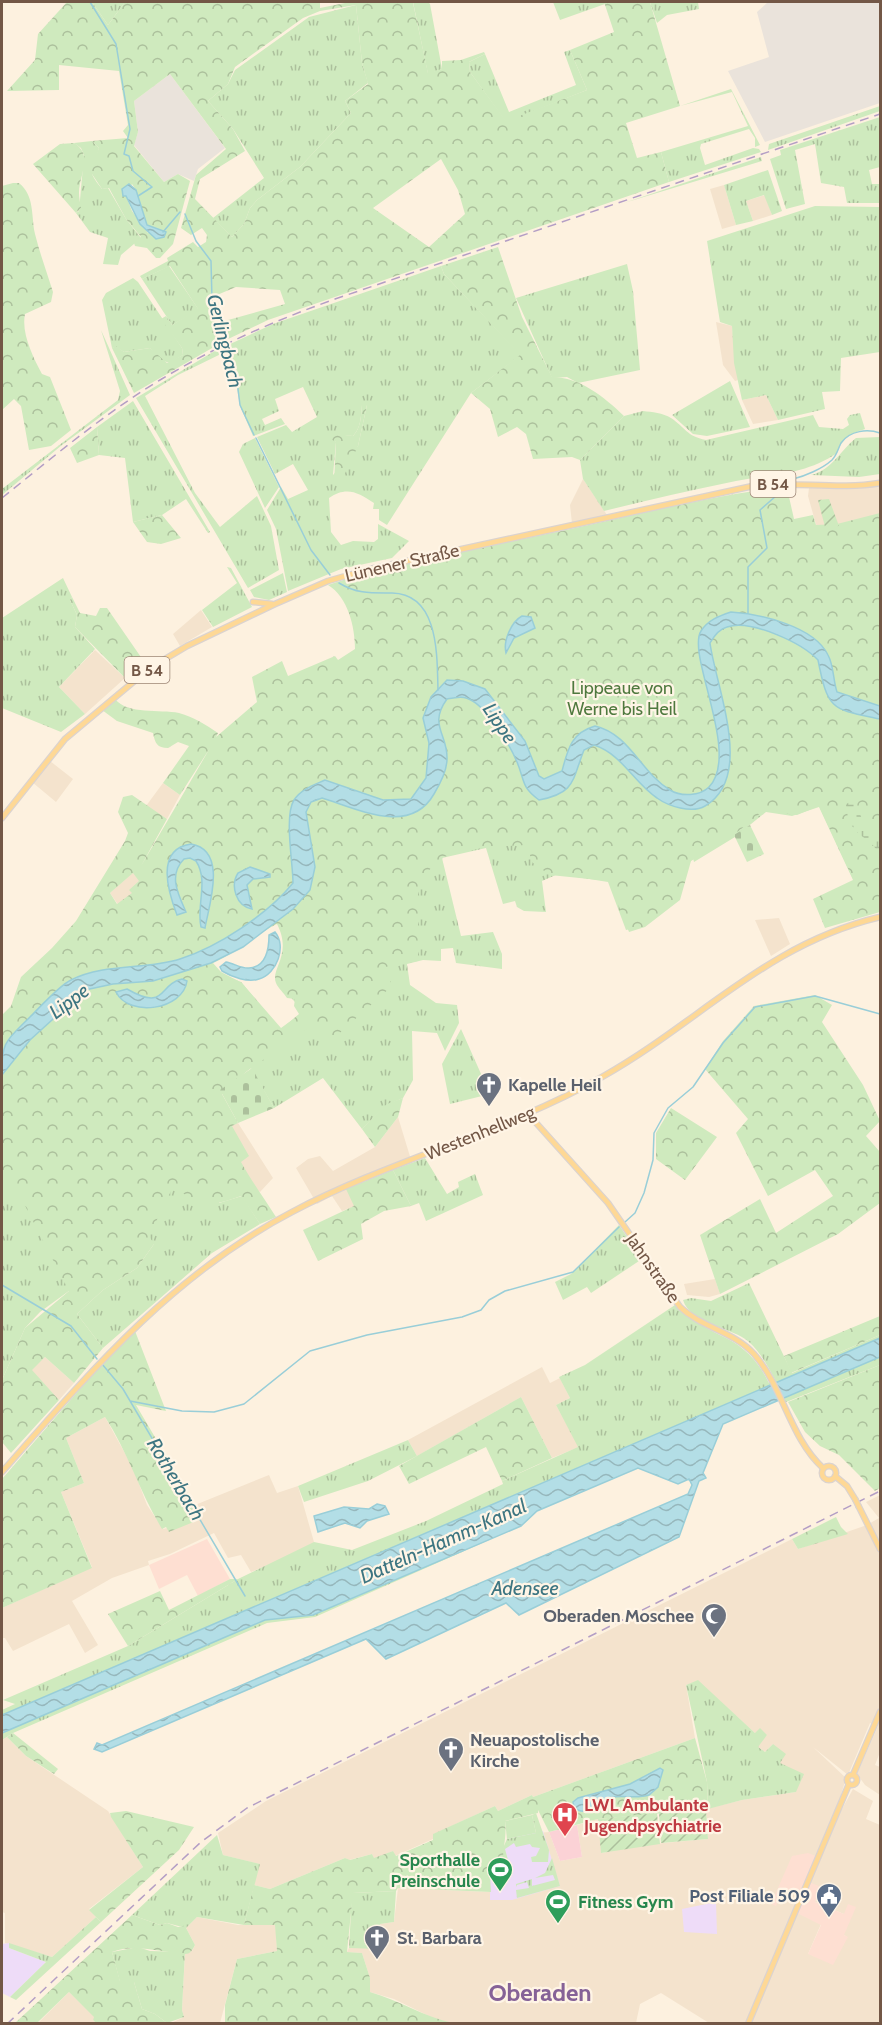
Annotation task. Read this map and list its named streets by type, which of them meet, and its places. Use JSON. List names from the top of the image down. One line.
{"streets":{"main road":["B 54","Lünener Straße","Westenhellweg","Jahnstraße"]},"crossings":[["Westenhellweg","Jahnstraße"]],"districts":["Oberaden"],"water":["Gerlingbach","Lippe","Rotherbach","Datteln-Hamm-Kanal","Adensee"],"parks":["Lippeaue von Werne bis Heil"],"places":{"church":["Kapelle Heil","Neuapostolische Kirche","St. Barbara"],"mosque":["Oberaden Moschee"],"hospital":["LWL Ambulante Jugendpsychiatrie"],"sports":["Sporthalle Preinschule","Fitness Gym"],"public building":["Post Filiale 509"]}}
